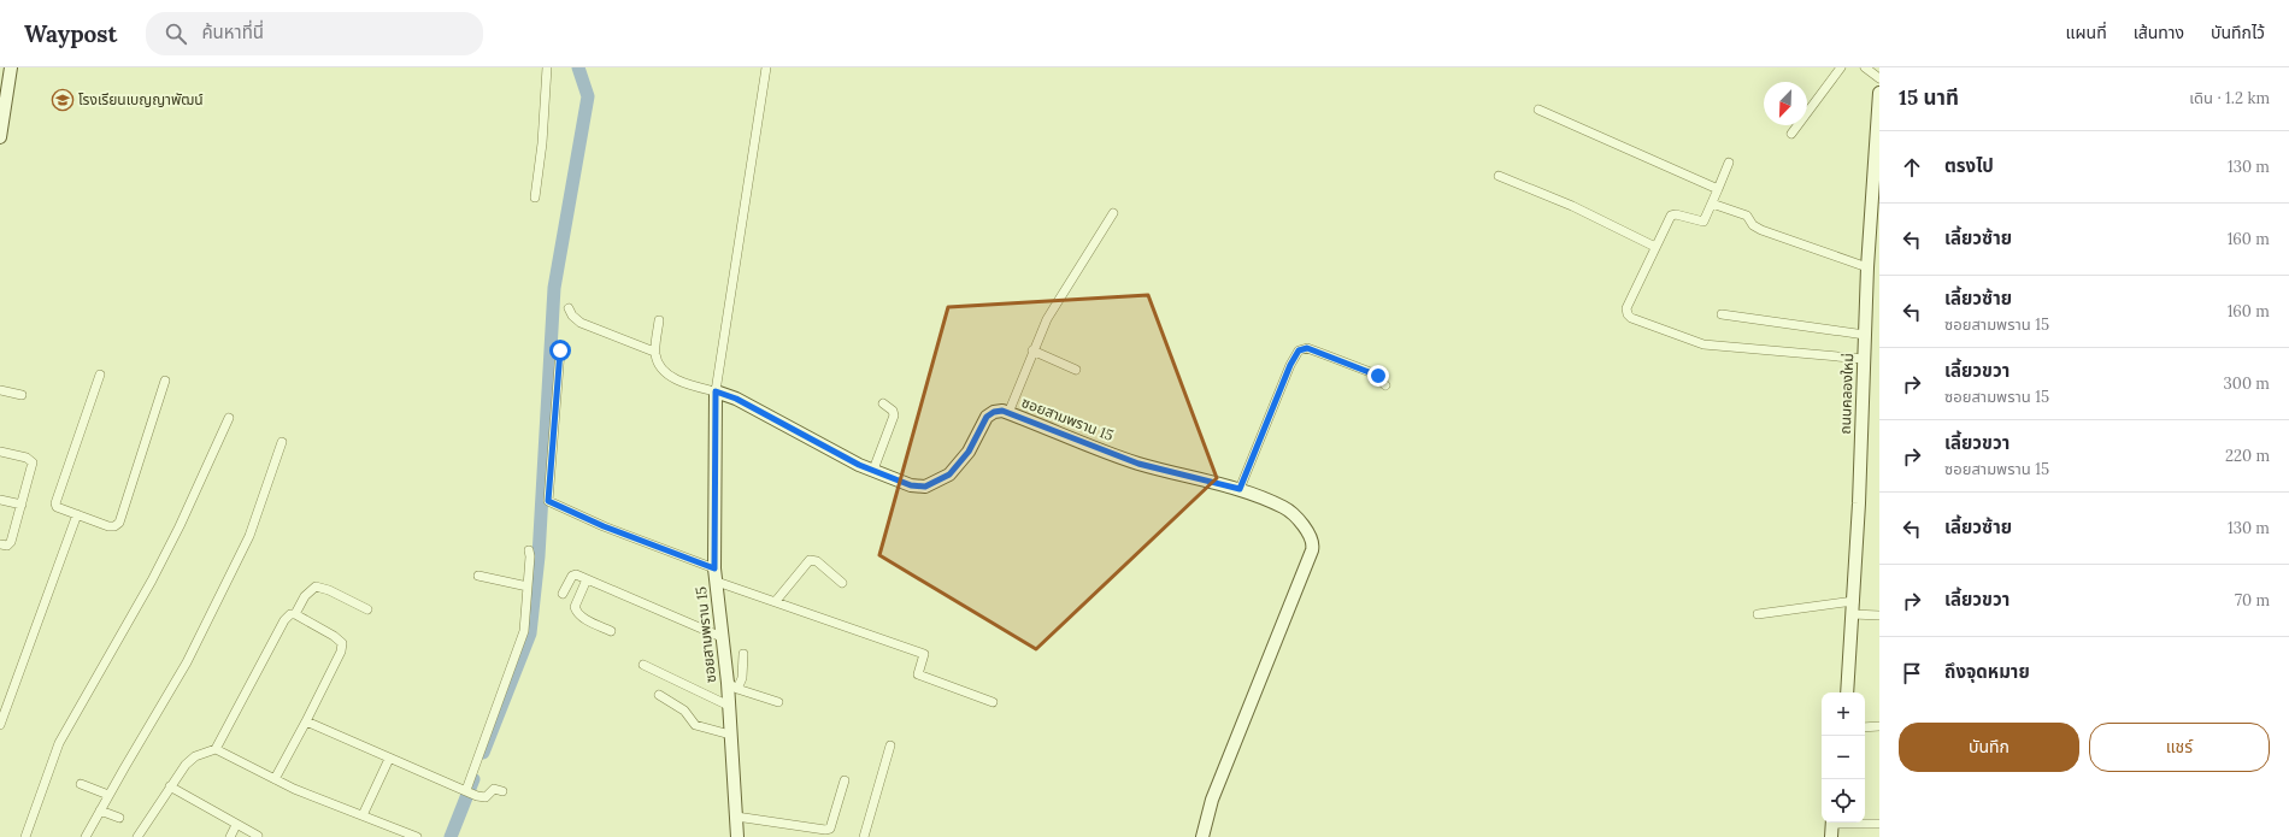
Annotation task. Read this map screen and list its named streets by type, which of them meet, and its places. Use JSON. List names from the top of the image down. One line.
{"streets":{"street":["ถนนคลองใหม่","ซอยสามพราน 15"]},"places":{"school or university":["โรงเรียนเบญญาพัฒน์"]},"north":"bottom left","page":{"header":"Waypost","search":"ค้นหาที่นี่","nav":["แผนที่","เส้นทาง","บันทึกไว้"],"heading":["15 นาที","เดิน · 1.2 km"],"list":[["ตรงไป","130 m"],["เลี้ยวซ้าย","160 m"],["เลี้ยวซ้าย","ซอยสามพราน 15","160 m"],["เลี้ยวขวา","ซอยสามพราน 15","300 m"],["เลี้ยวขวา","ซอยสามพราน 15","220 m"],["เลี้ยวซ้าย","130 m"],["เลี้ยวขวา","70 m"],"ถึงจุดหมาย"],"map_buttons":["+","−"],"buttons":["บันทึก","แชร์"]}}
